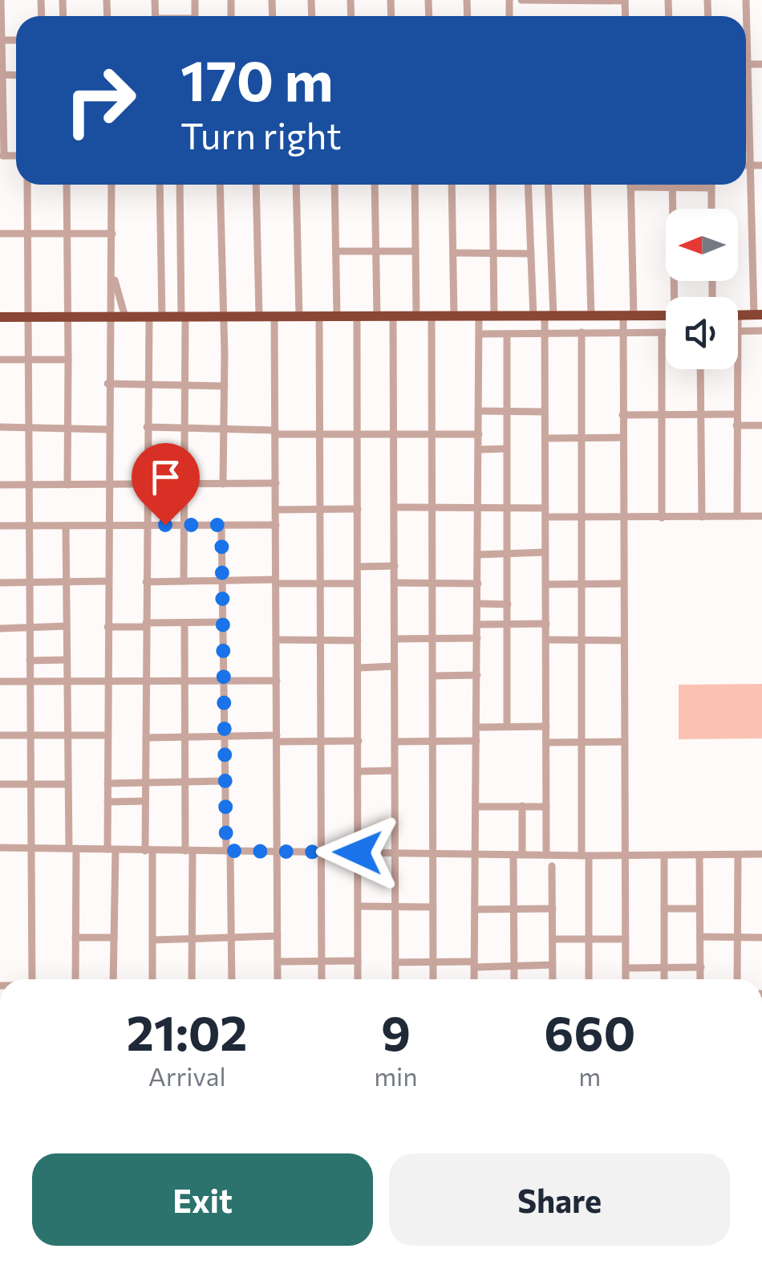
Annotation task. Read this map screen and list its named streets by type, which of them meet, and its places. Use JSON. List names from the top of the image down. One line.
{"north":"left","page":{"turn":["170 m","Turn right"],"eta":["21:02","Arrival","9","min","660","m"],"buttons":["Exit","Share"]}}
